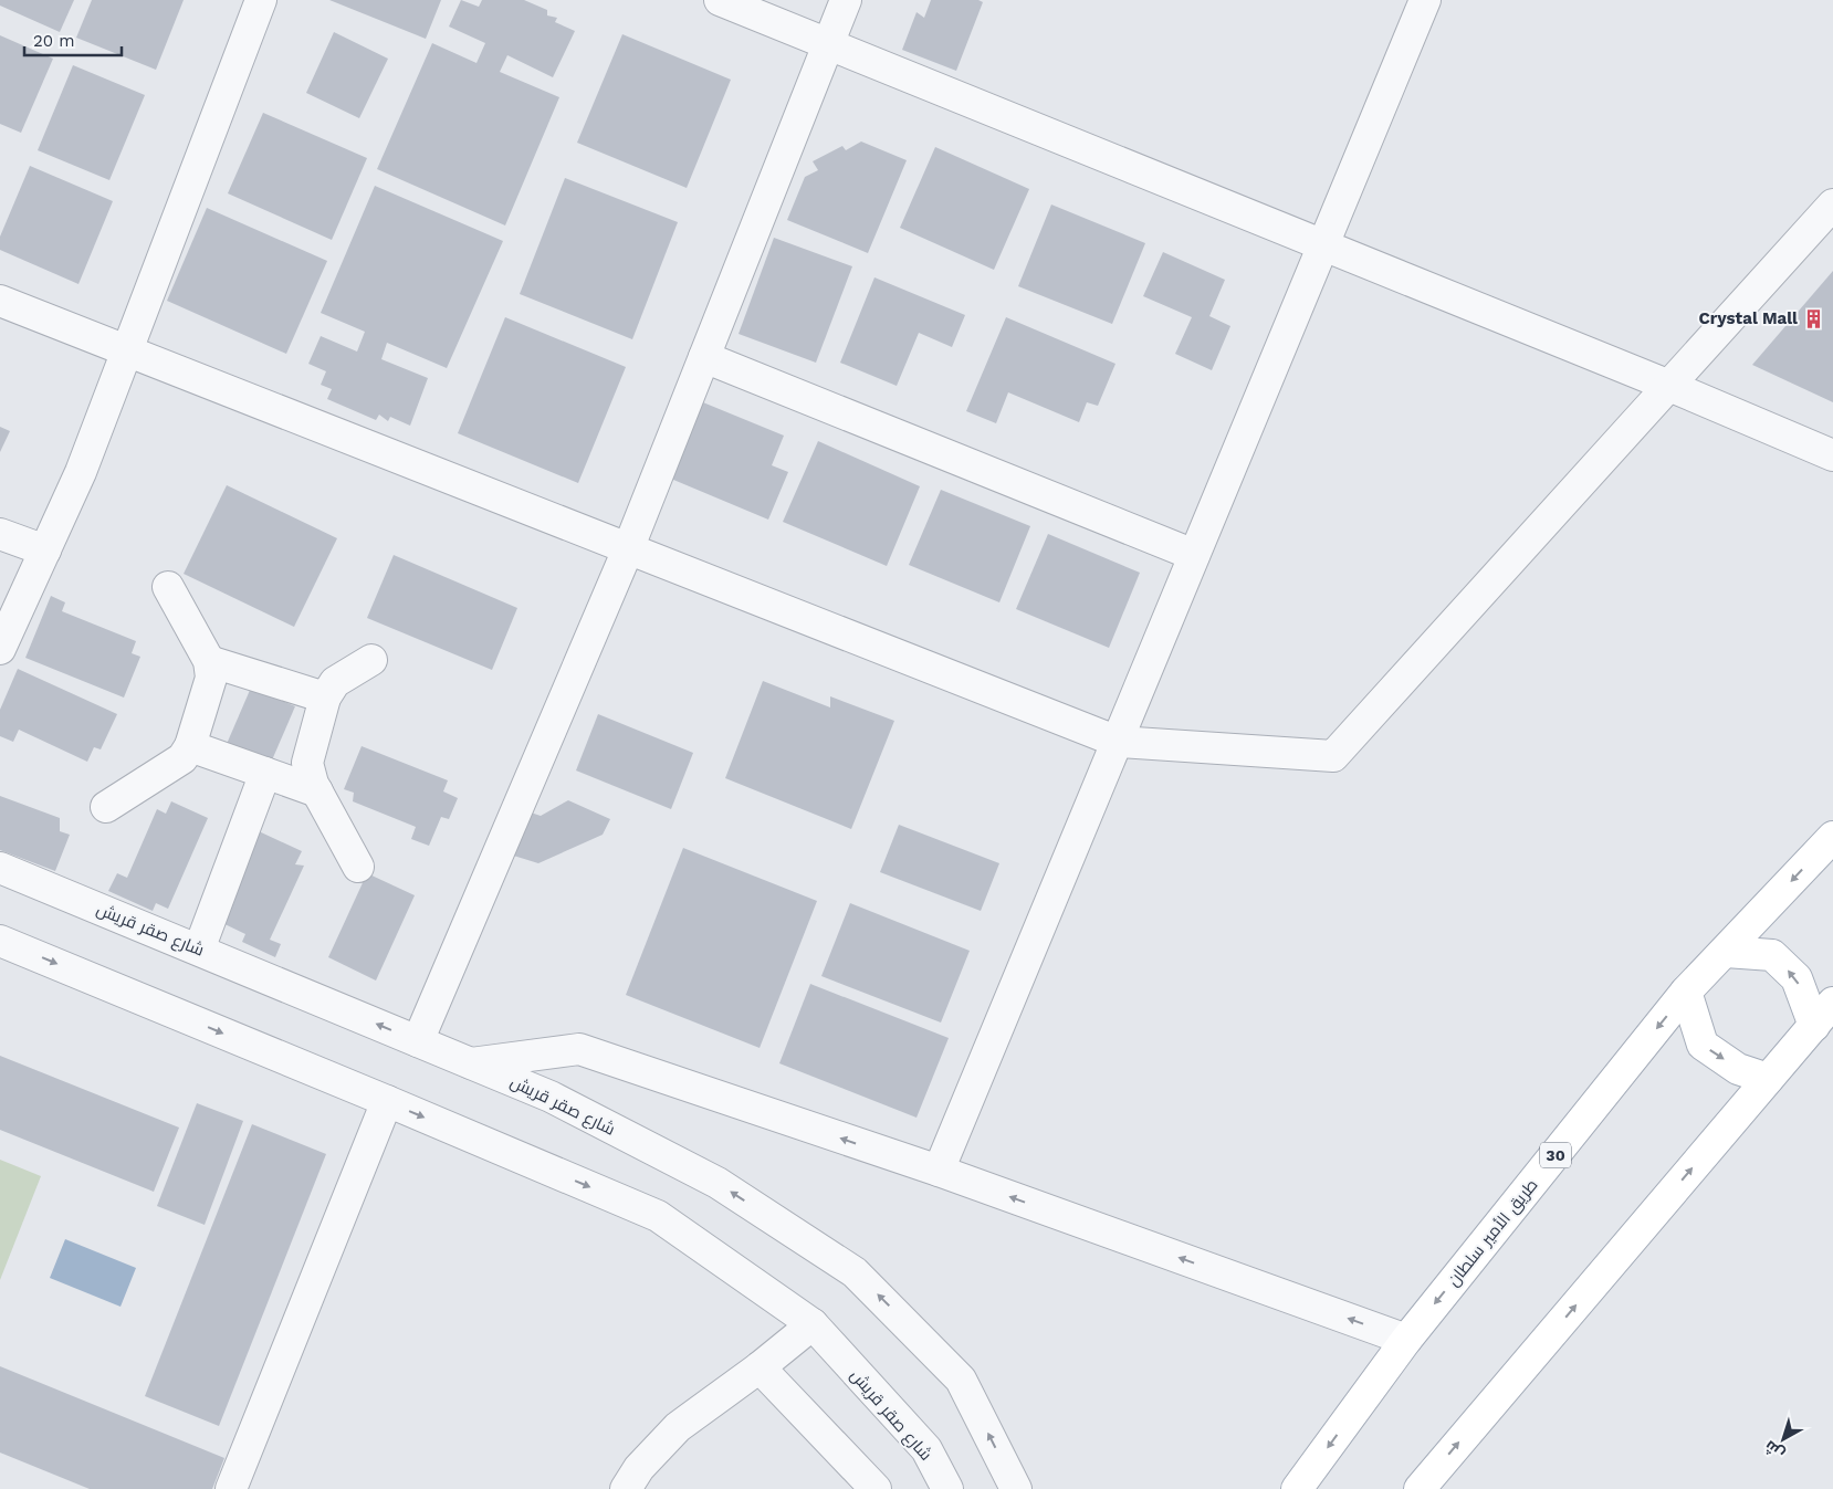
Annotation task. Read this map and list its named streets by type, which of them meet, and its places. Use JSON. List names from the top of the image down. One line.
{"streets":{"main road":["30","طريق الأمير سلطان"],"street":["شارع صقر قريش"]},"places":{"building":["Crystal Mall"]},"scale_bar":"20 m","north":"bottom left"}
